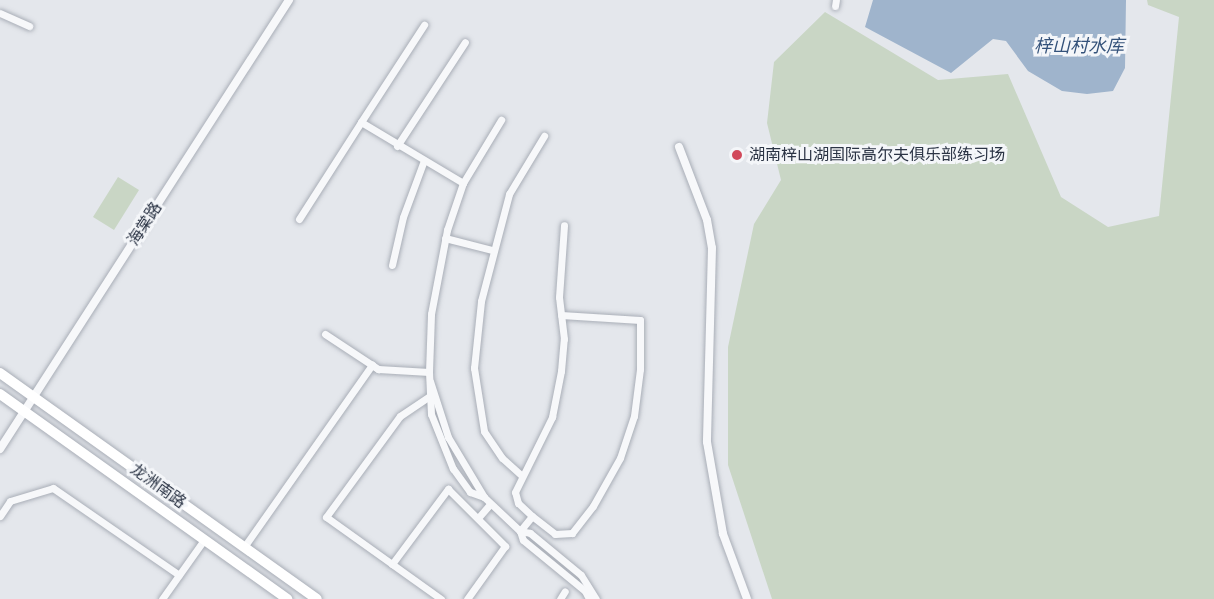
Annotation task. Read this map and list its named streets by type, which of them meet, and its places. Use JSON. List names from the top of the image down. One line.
{"streets":{"main road":["龙洲南路"],"street":["海棠路"]},"crossings":[["海棠路","龙洲南路"]],"water":["梓山村水库"],"places":["湖南梓山湖国际高尔夫俱乐部练习场"]}
